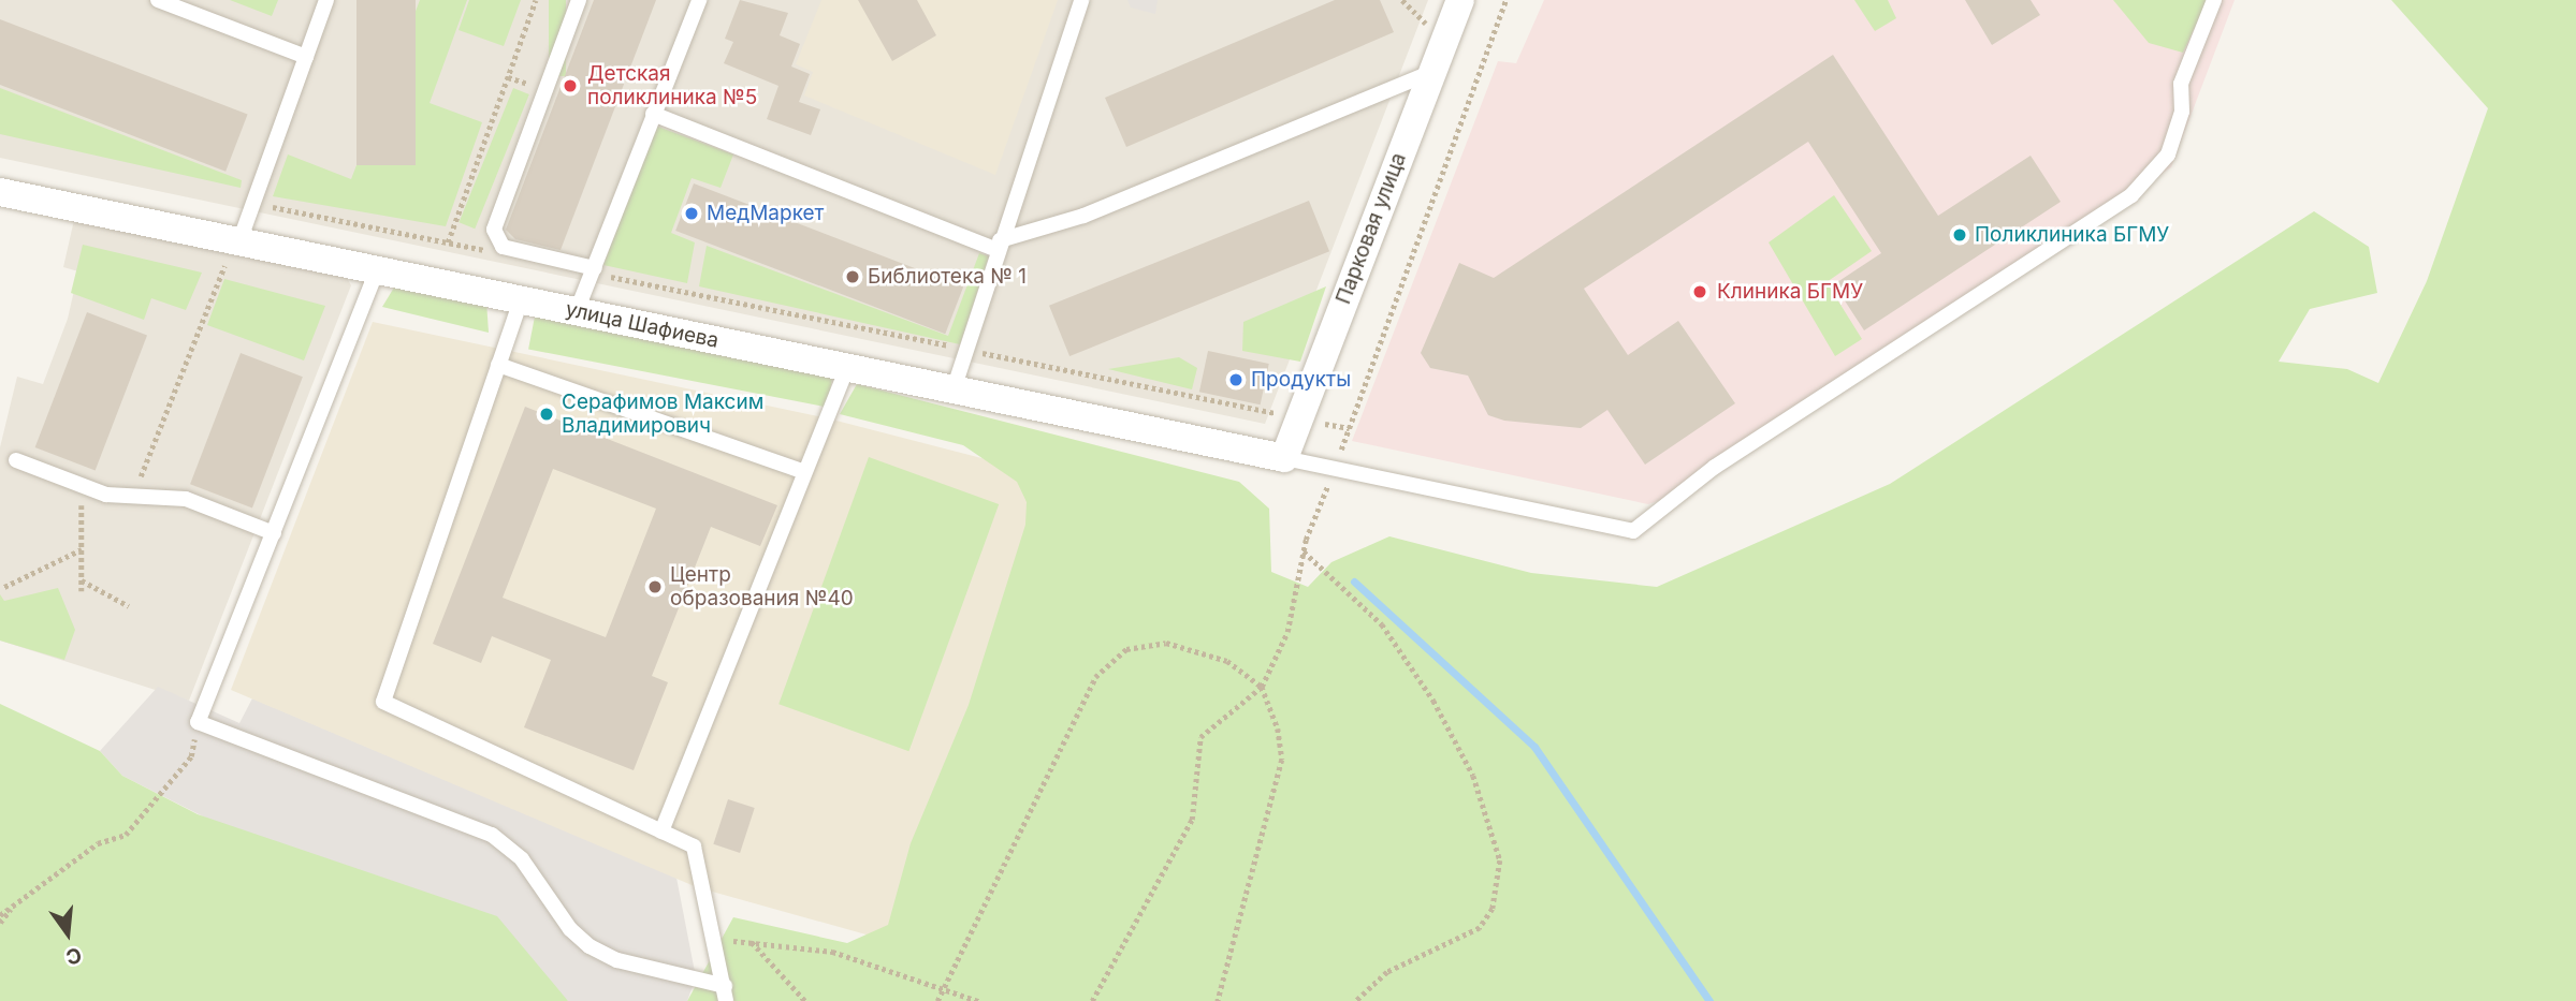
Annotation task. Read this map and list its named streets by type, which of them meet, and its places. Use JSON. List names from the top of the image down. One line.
{"streets":{"street":["Парковая улица","улица Шафиева"]},"crossings":[["Парковая улица","улица Шафиева"]],"places":["Детская поликлиника №5","МедМаркет","Поликлиника БГМУ","Библиотека № 1","Клиника БГМУ","Продукты","Серафимов Максим Владимирович","Центр образования №40"],"north":"bottom"}
